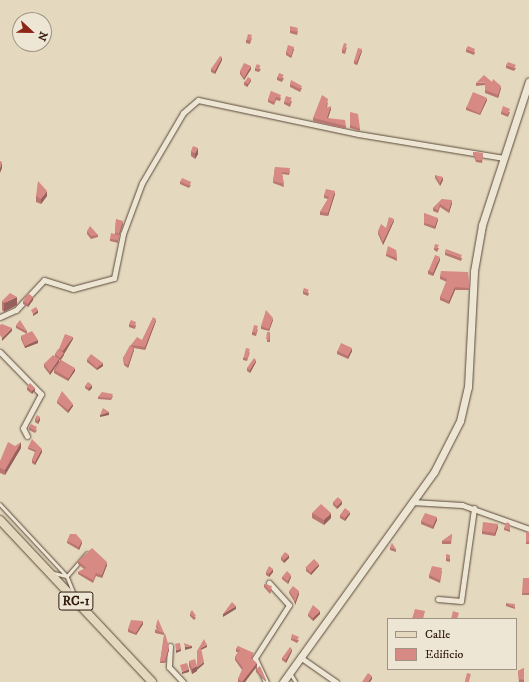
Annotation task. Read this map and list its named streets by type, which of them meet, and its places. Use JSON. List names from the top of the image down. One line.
{"streets":{"main road":["RC-1"]},"legend":["Calle","Edificio"],"north":"right"}
